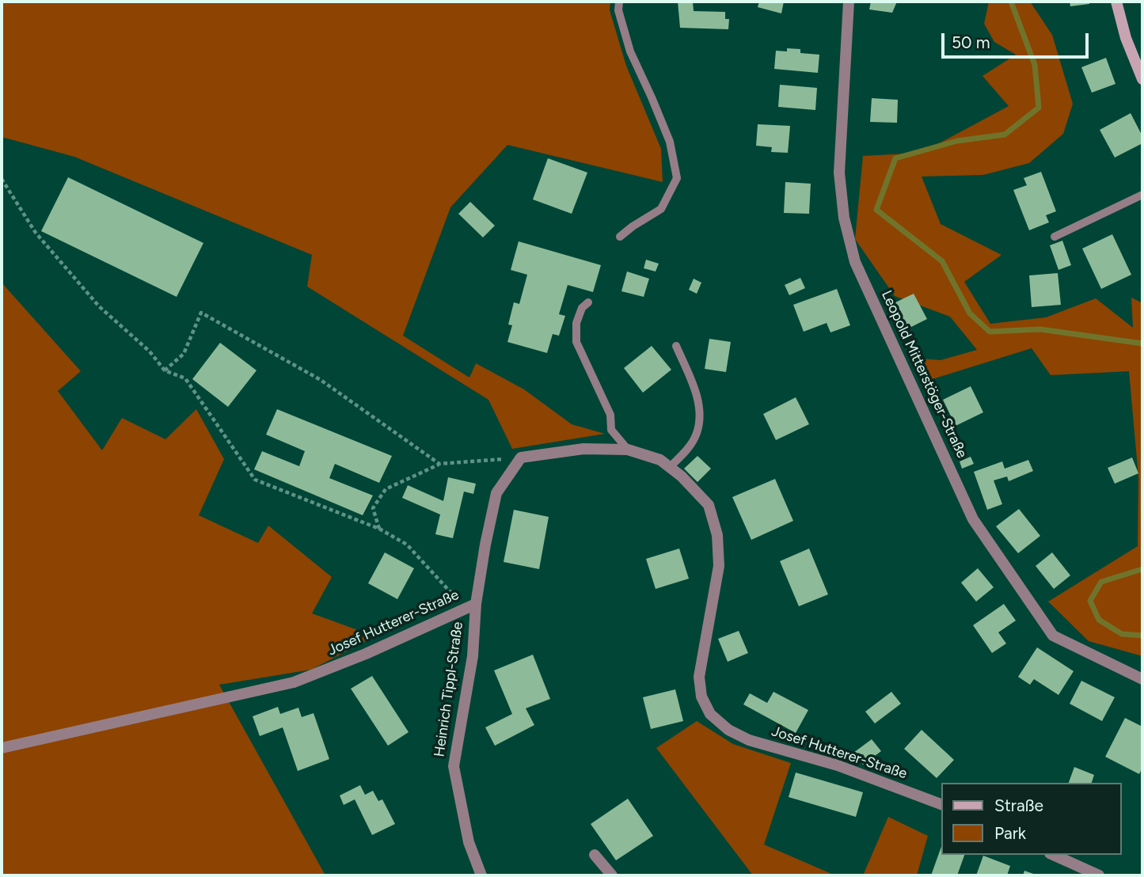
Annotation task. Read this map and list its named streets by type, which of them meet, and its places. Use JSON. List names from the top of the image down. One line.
{"streets":{"street":["Leopold Mitterstöger-Straße","Josef Hutterer-Straße","Heinrich Tippl-Straße"]},"crossings":[["Josef Hutterer-Straße","Heinrich Tippl-Straße"]],"legend":["Straße","Park"],"scale_bar":"50 m"}
